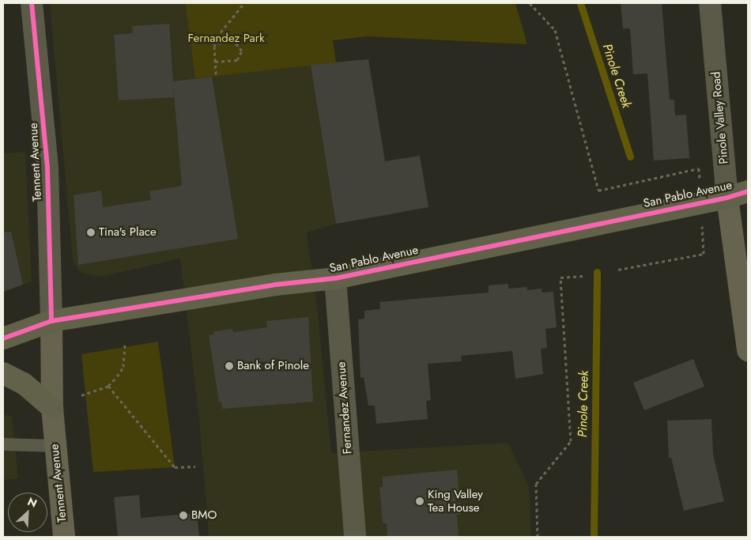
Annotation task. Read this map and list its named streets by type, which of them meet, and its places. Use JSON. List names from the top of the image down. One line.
{"streets":{"main road":["Pinole Valley Road","Tennent Avenue","San Pablo Avenue"],"street":["Fernandez Avenue"]},"crossings":[["Pinole Valley Road","San Pablo Avenue"],["Tennent Avenue","San Pablo Avenue"],["San Pablo Avenue","Fernandez Avenue"]],"water":["Pinole Creek"],"parks":["Fernandez Park"],"places":["Tina's Place","Bank of Pinole","King Valley Tea House","BMO"],"north":"top right"}
